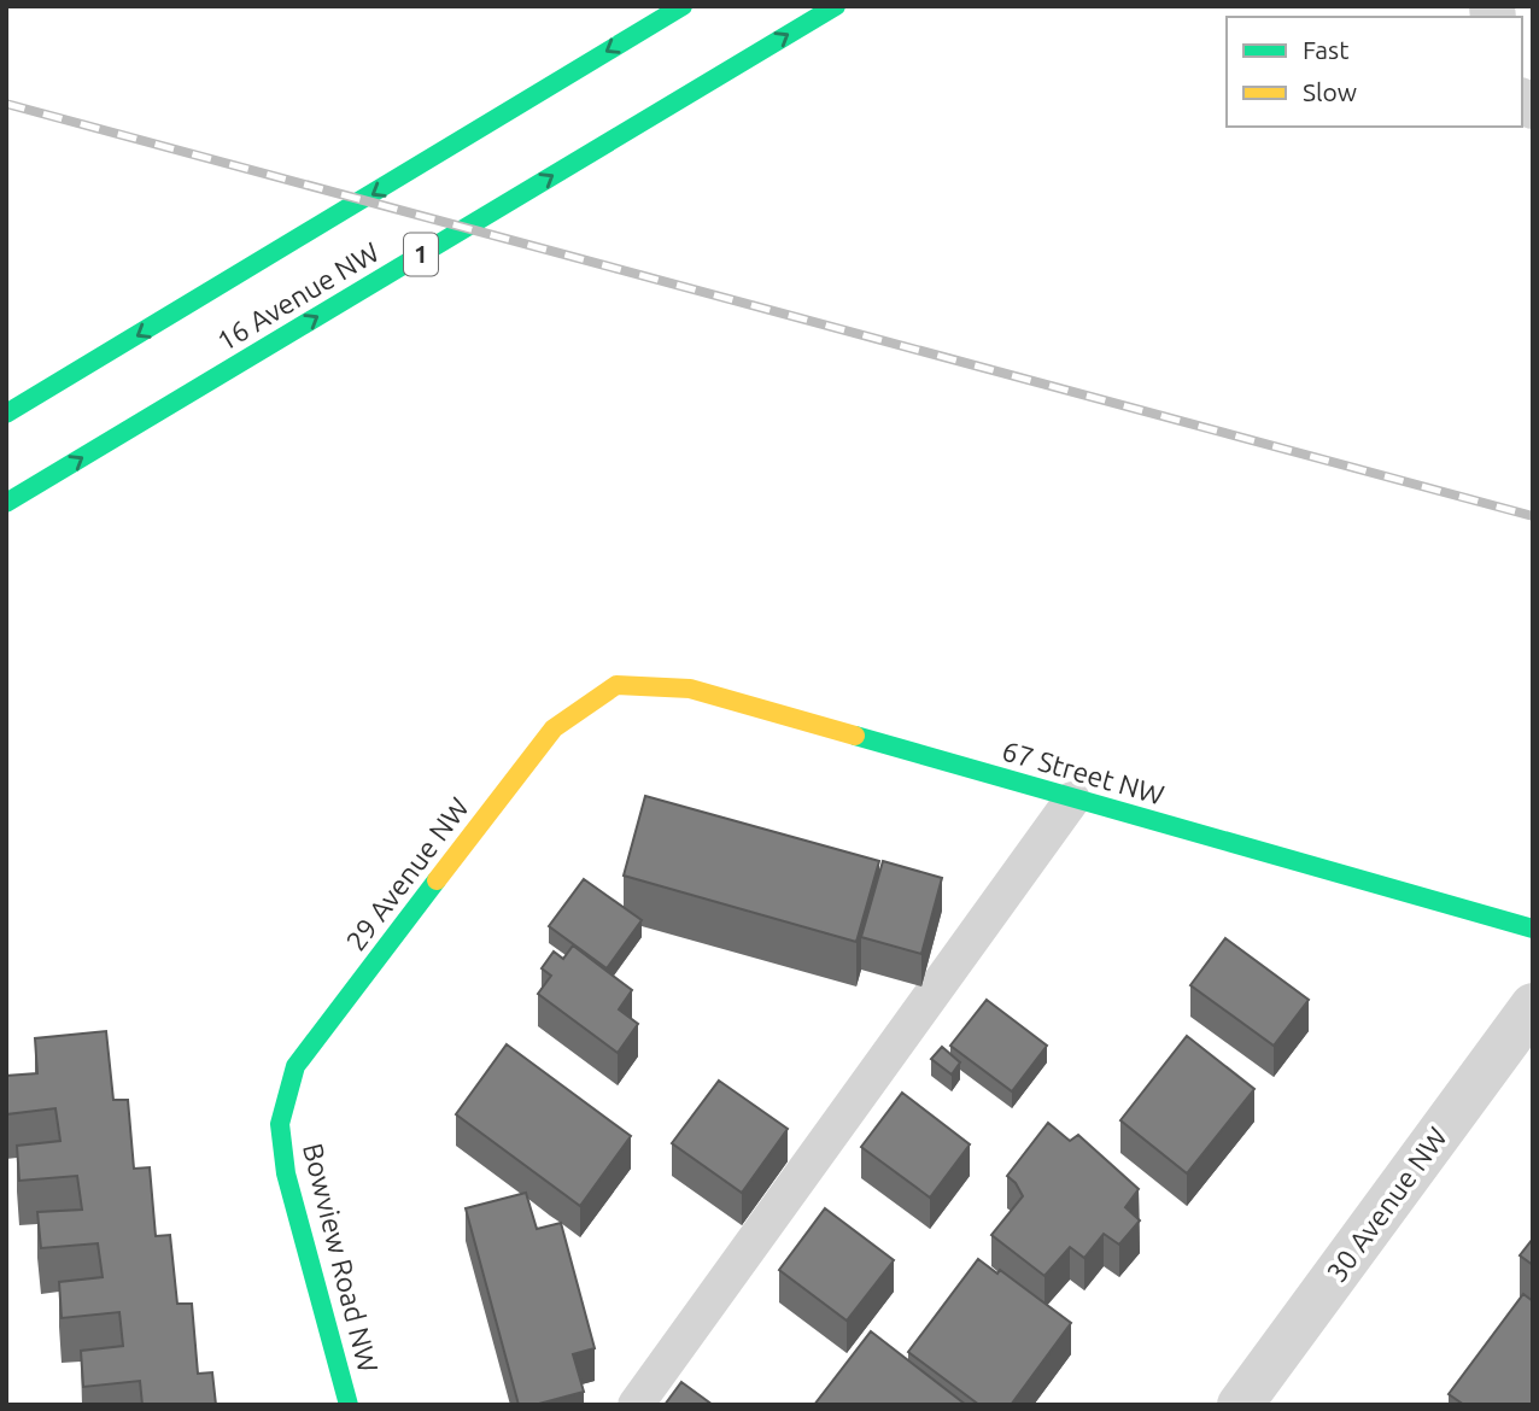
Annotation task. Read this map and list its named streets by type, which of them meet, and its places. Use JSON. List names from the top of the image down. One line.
{"streets":{"main road":["1","16 Avenue NW","67 Street NW","29 Avenue NW","Bowview Road NW"],"street":["30 Avenue NW"]},"crossings":[["67 Street NW","29 Avenue NW"],["29 Avenue NW","Bowview Road NW"]],"legend":["Fast","Slow"]}
